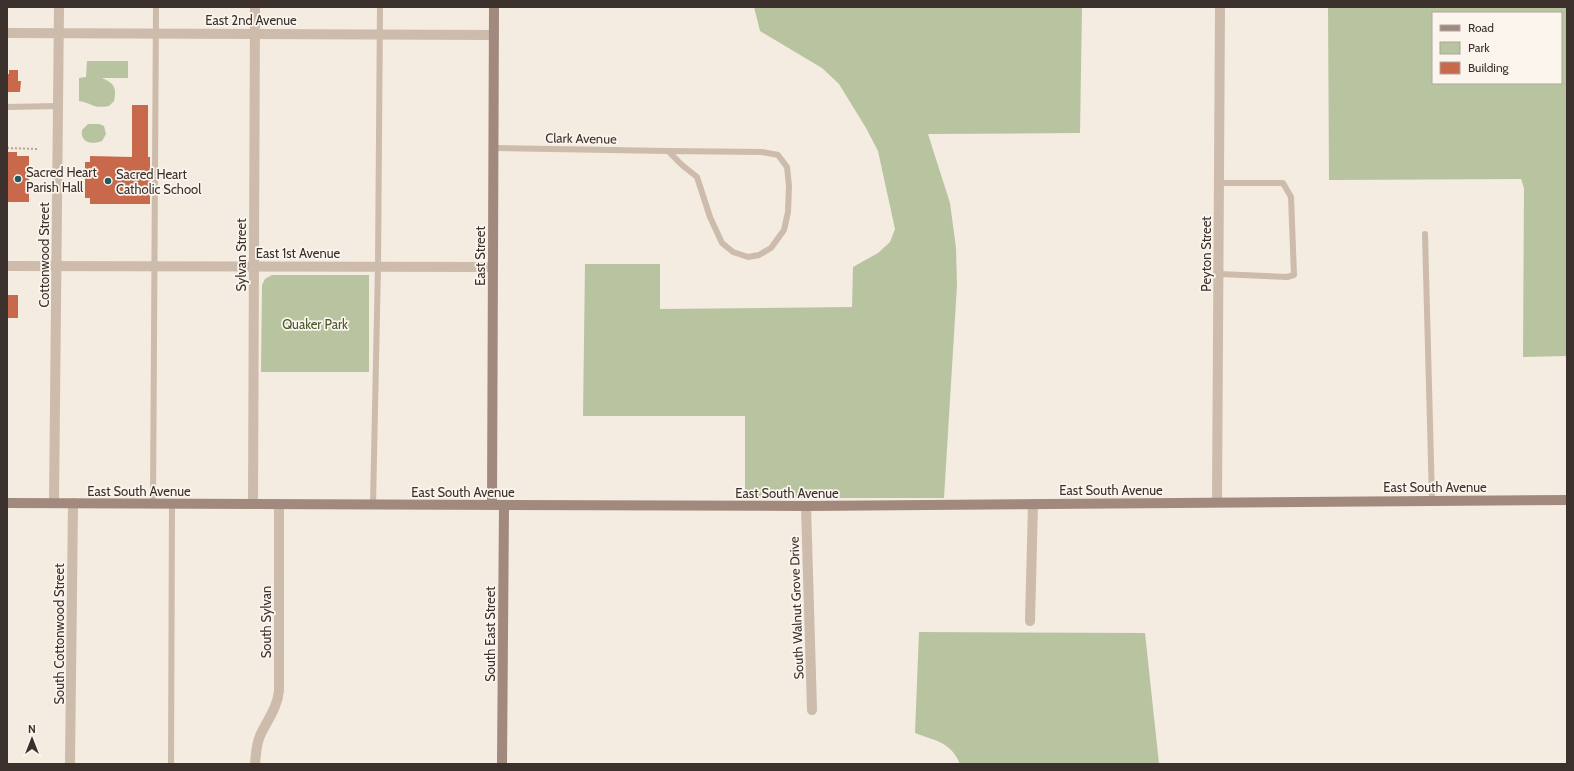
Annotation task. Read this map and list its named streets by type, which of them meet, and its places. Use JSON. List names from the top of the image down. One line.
{"streets":{"street":["East 2nd Avenue","East 1st Avenue","Peyton Street","Cottonwood Street","Sylvan Street","East Street","East South Avenue","South Walnut Grove Drive","South Sylvan","South Cottonwood Street","South East Street"],"lane":["Clark Avenue"]},"crossings":[["East 2nd Avenue","Cottonwood Street"],["East 2nd Avenue","Sylvan Street"],["East 2nd Avenue","East Street"],["Clark Avenue","East Street"],["East 1st Avenue","Cottonwood Street"],["East 1st Avenue","Sylvan Street"],["East 1st Avenue","East Street"],["Peyton Street","East South Avenue"],["Cottonwood Street","East South Avenue"],["Sylvan Street","East South Avenue"],["East Street","East South Avenue"],["East South Avenue","South Walnut Grove Drive"],["East South Avenue","South Sylvan"],["East South Avenue","South Cottonwood Street"],["East South Avenue","South East Street"]],"parks":["Quaker Park"],"places":["Sacred Heart Parish Hall","Sacred Heart Catholic School"],"legend":["Road","Park","Building"],"north":"top"}
